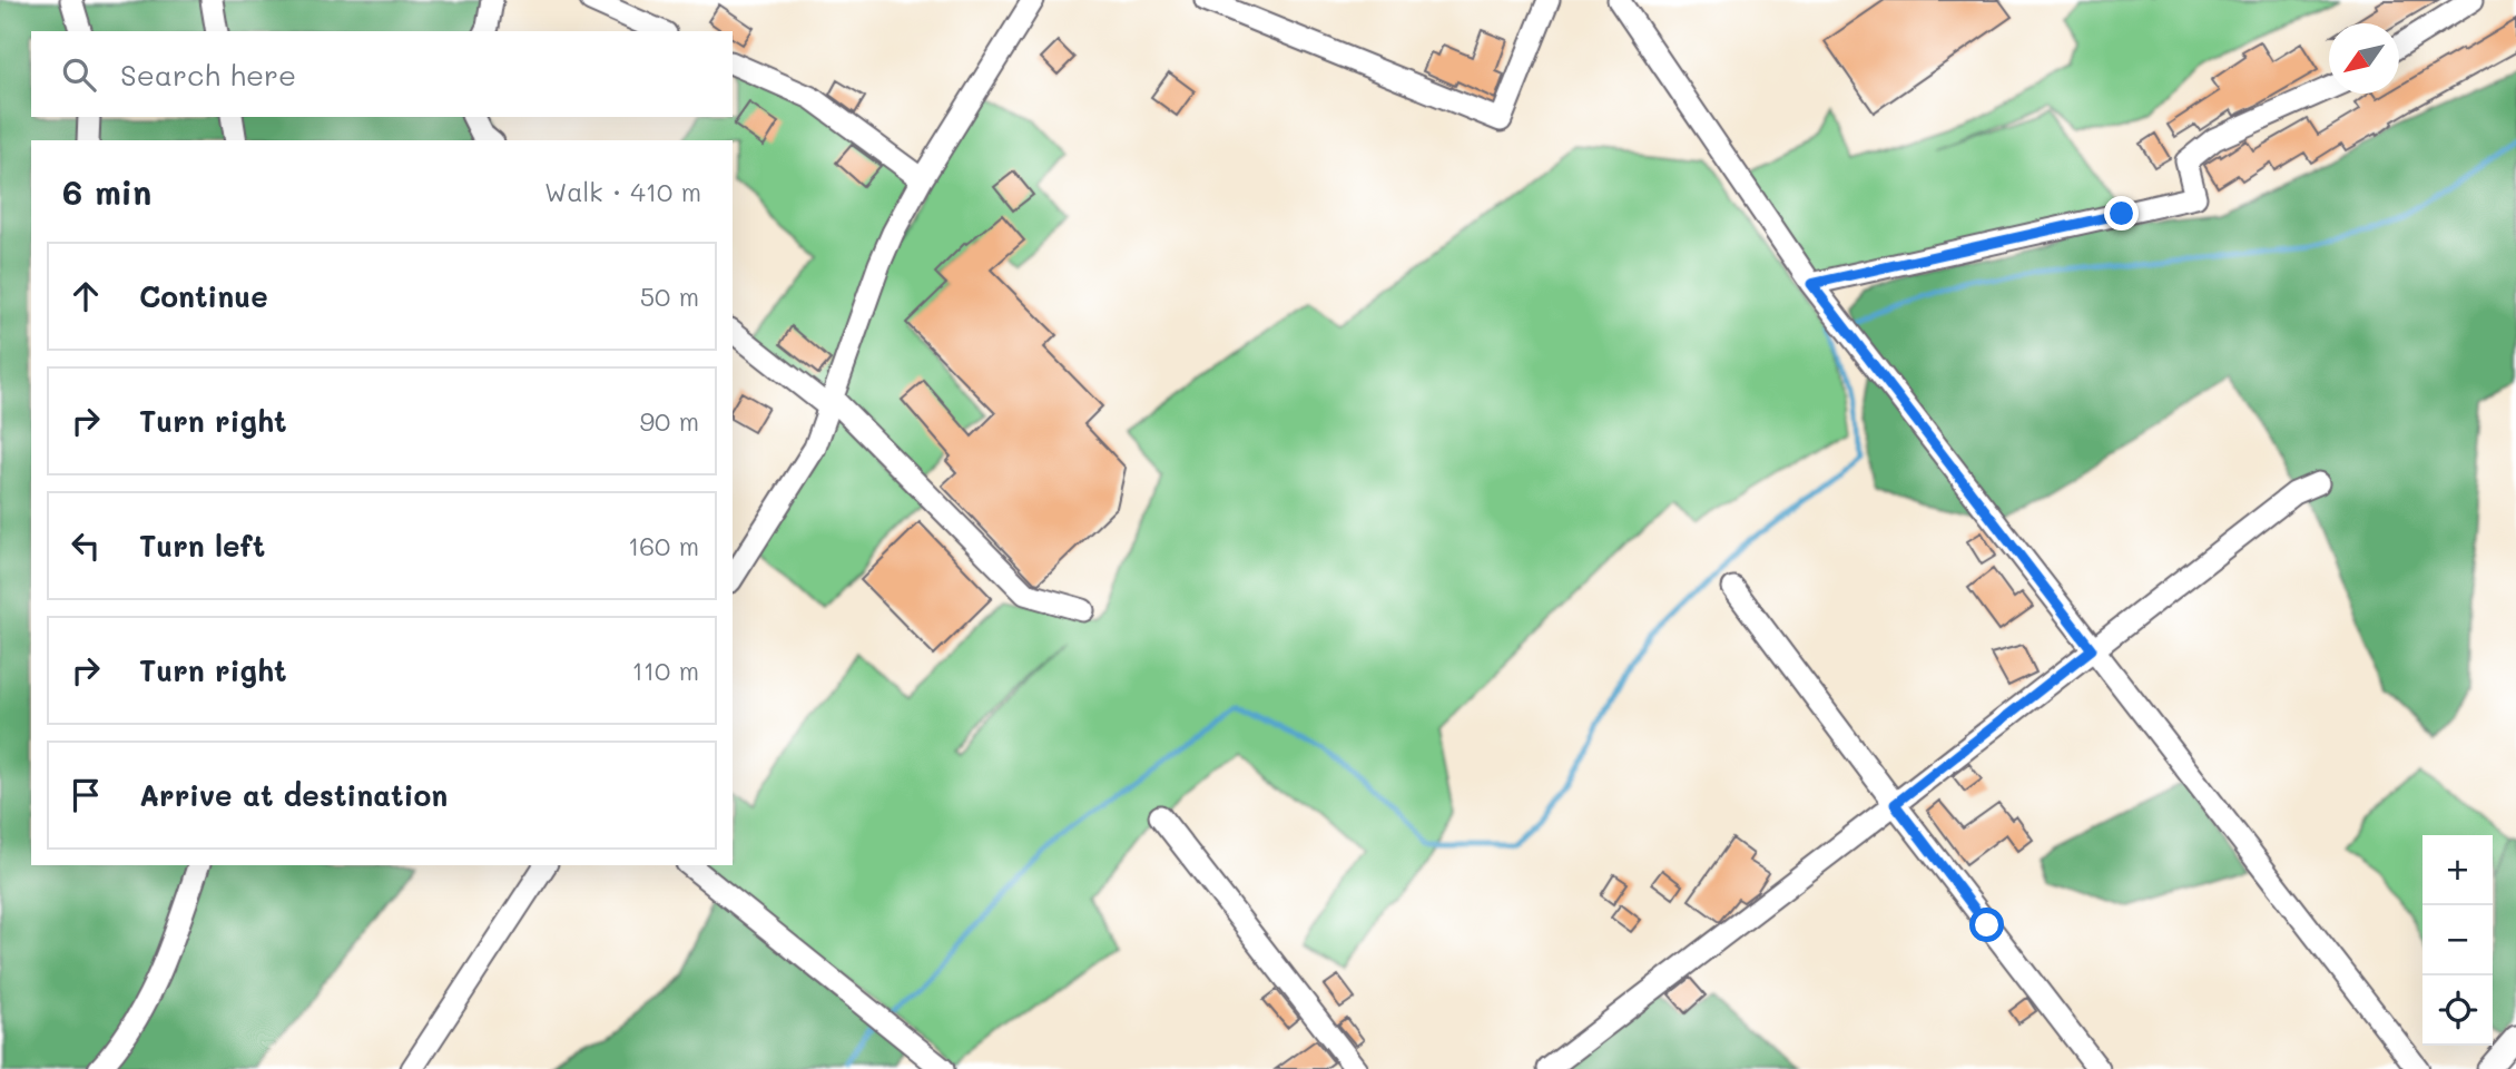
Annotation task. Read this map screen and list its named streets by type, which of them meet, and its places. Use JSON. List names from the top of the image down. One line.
{"north":"bottom left","page":{"search":"Search here","heading":["6 min","Walk · 410 m"],"list":[["Continue","50 m"],["Turn right","90 m"],["Turn left","160 m"],["Turn right","110 m"],"Arrive at destination"],"map_buttons":["+","−"]}}
